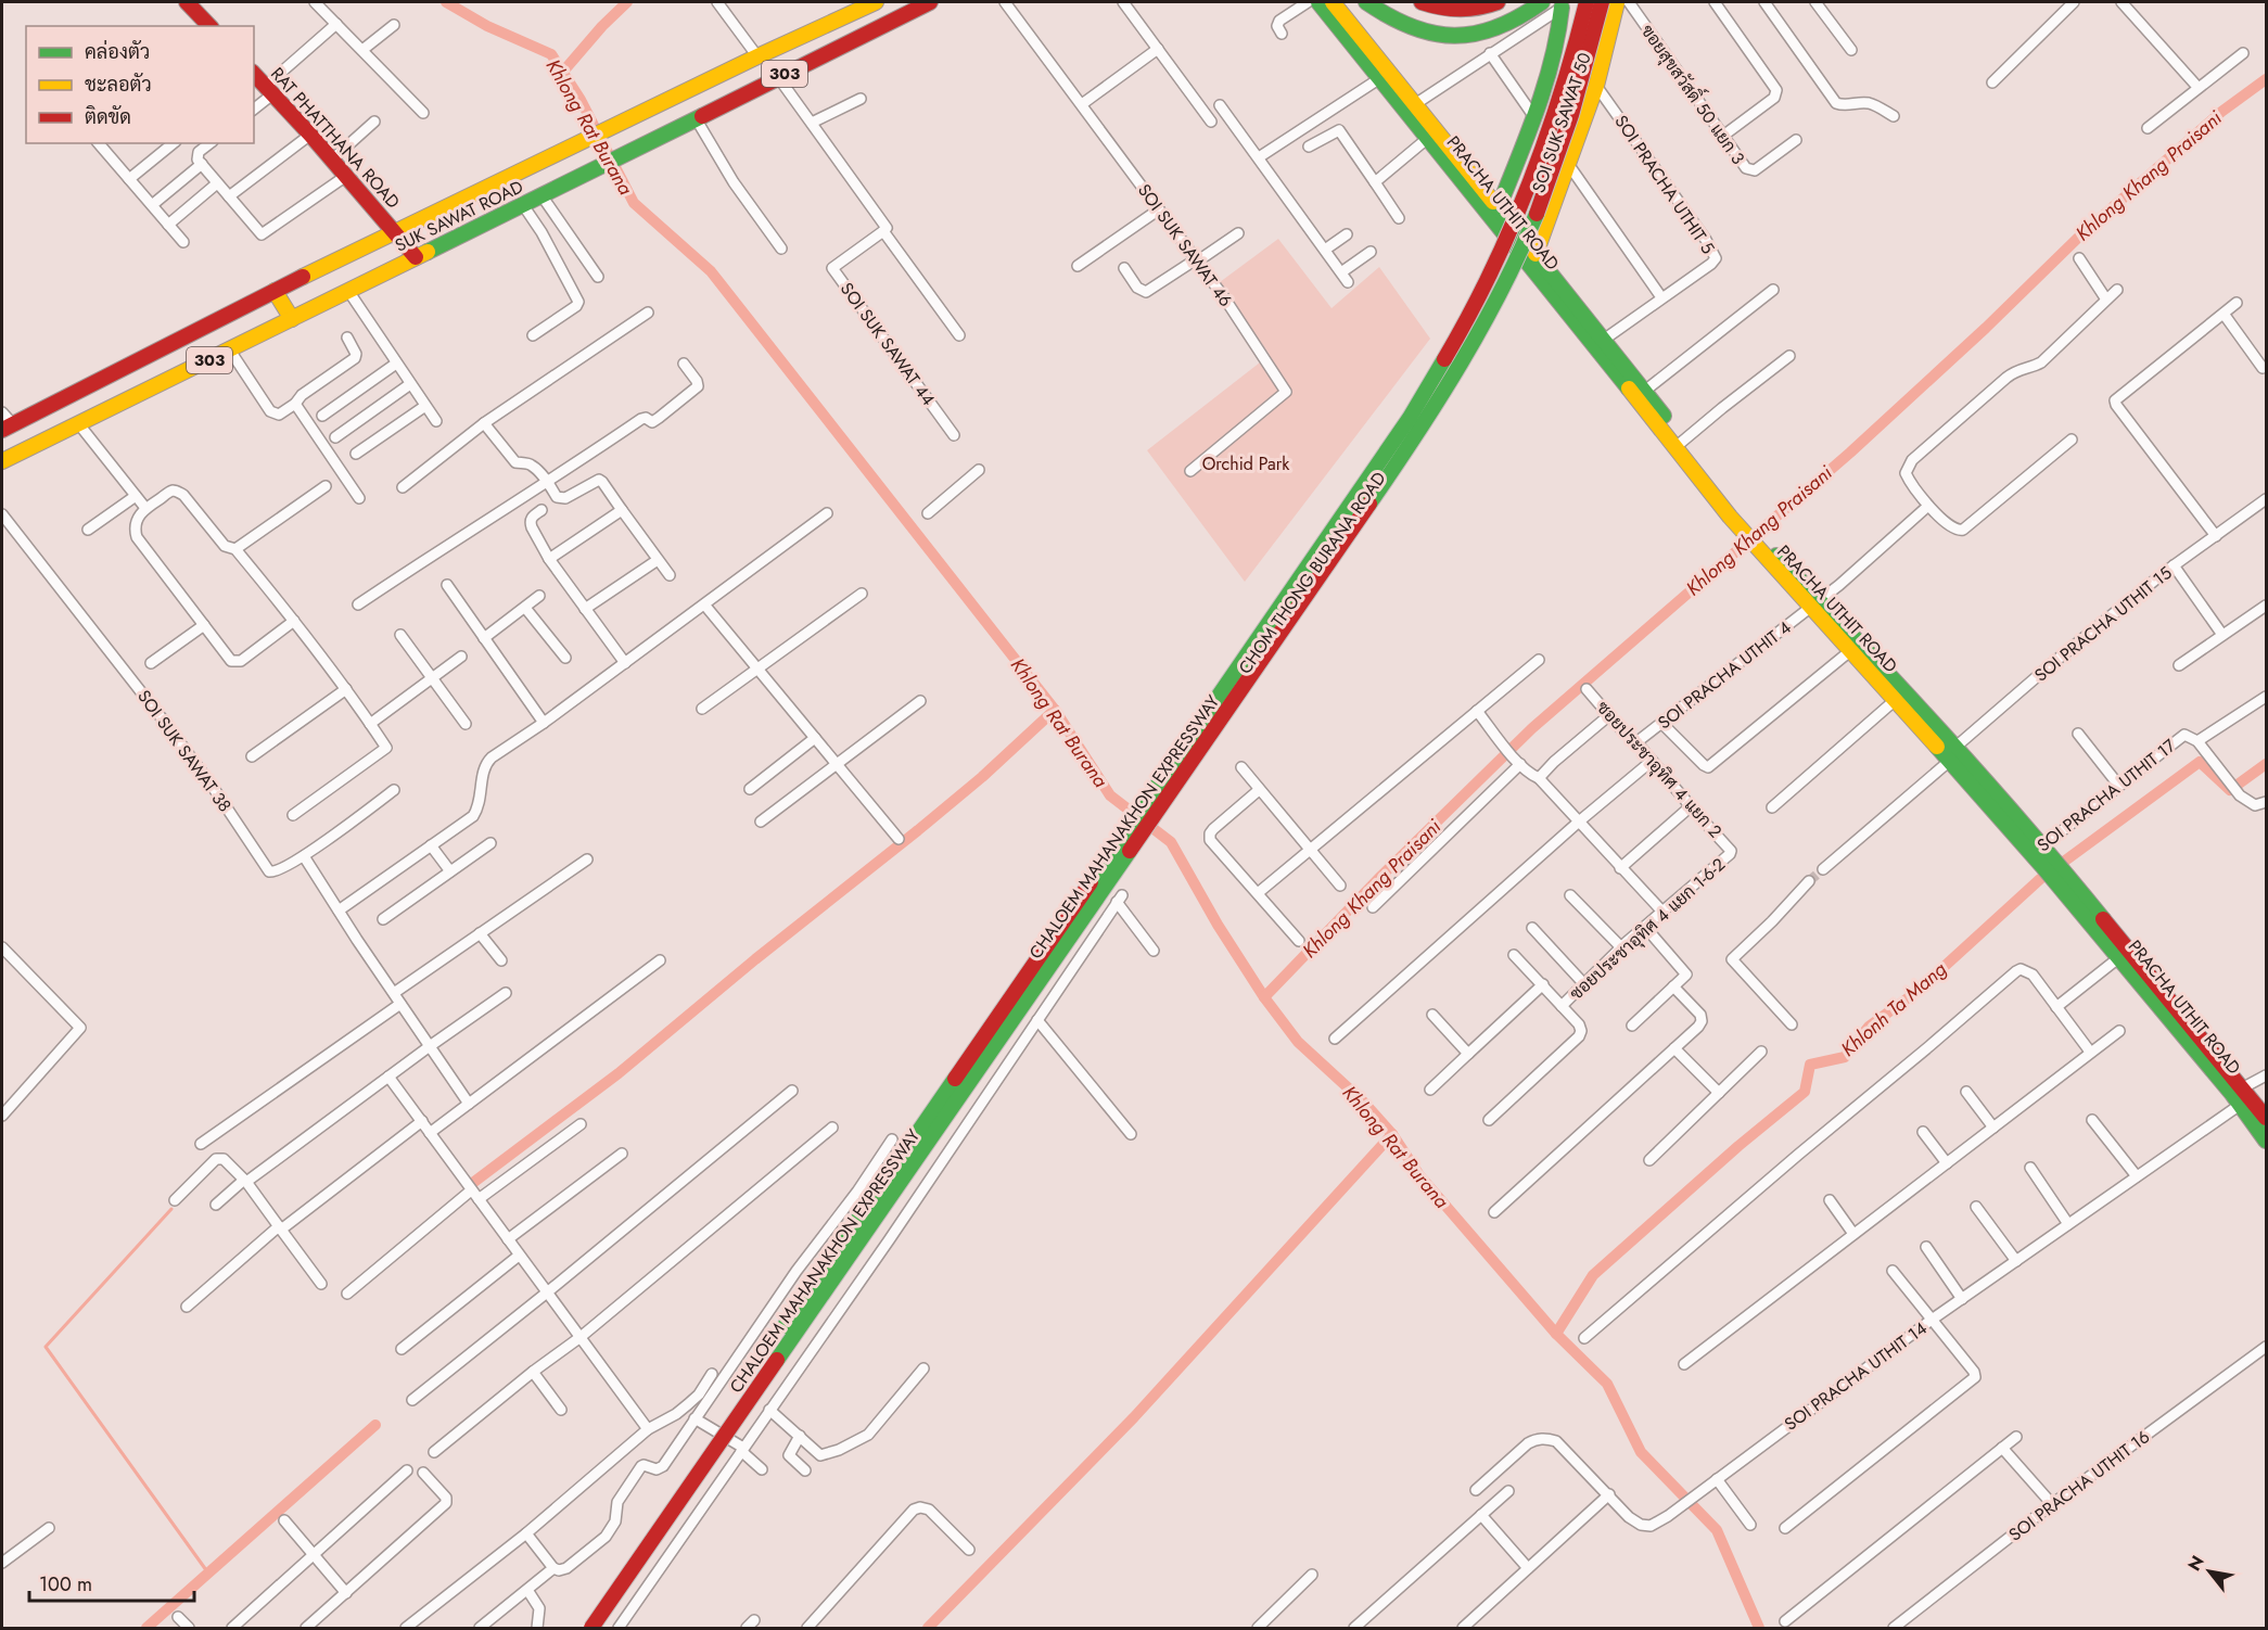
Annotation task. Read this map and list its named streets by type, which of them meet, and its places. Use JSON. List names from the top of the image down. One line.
{"streets":{"main road":["303","SOI SUK SAWAT 50","RAT PHATTHANA ROAD","PRACHA UTHIT ROAD","SUK SAWAT ROAD","CHALOEM MAHANAKHON EXPRESSWAY"],"street":["ฃอยสุขสวัสดิ์ 50 แยก 3","SOI PRACHA UTHIT 5","SOI SUK SAWAT 46","SOI SUK SAWAT 44","CHOM THONG BURANA ROAD","SOI PRACHA UTHIT 15","SOI PRACHA UTHIT 4","SOI SUK SAWAT 38","ซอยประชาอุทิศ 4 แยก 2","SOI PRACHA UTHIT 17","ซอยประชาอุทิศ 4 แยก 1-6-2","SOI PRACHA UTHIT 14","SOI PRACHA UTHIT 16"]},"crossings":[["SOI SUK SAWAT 50","SOI PRACHA UTHIT 5"],["SOI SUK SAWAT 50","PRACHA UTHIT ROAD"],["RAT PHATTHANA ROAD","SUK SAWAT ROAD"],["SOI PRACHA UTHIT 5","PRACHA UTHIT ROAD"],["PRACHA UTHIT ROAD","CHOM THONG BURANA ROAD"],["PRACHA UTHIT ROAD","SOI PRACHA UTHIT 15"],["PRACHA UTHIT ROAD","SOI PRACHA UTHIT 4"],["PRACHA UTHIT ROAD","SOI PRACHA UTHIT 17"],["PRACHA UTHIT ROAD","SOI PRACHA UTHIT 14"],["SOI PRACHA UTHIT 4","ซอยประชาอุทิศ 4 แยก 2"],["ซอยประชาอุทิศ 4 แยก 2","ซอยประชาอุทิศ 4 แยก 1-6-2"]],"water":["Khlong Rat Burana","Khlong Khang Praisani","Khlonh Ta Mang"],"parks":["Orchid Park"],"legend":["คล่องตัว","ชะลอตัว","ติดขัด"],"scale_bar":"100 m","north":"top left"}
